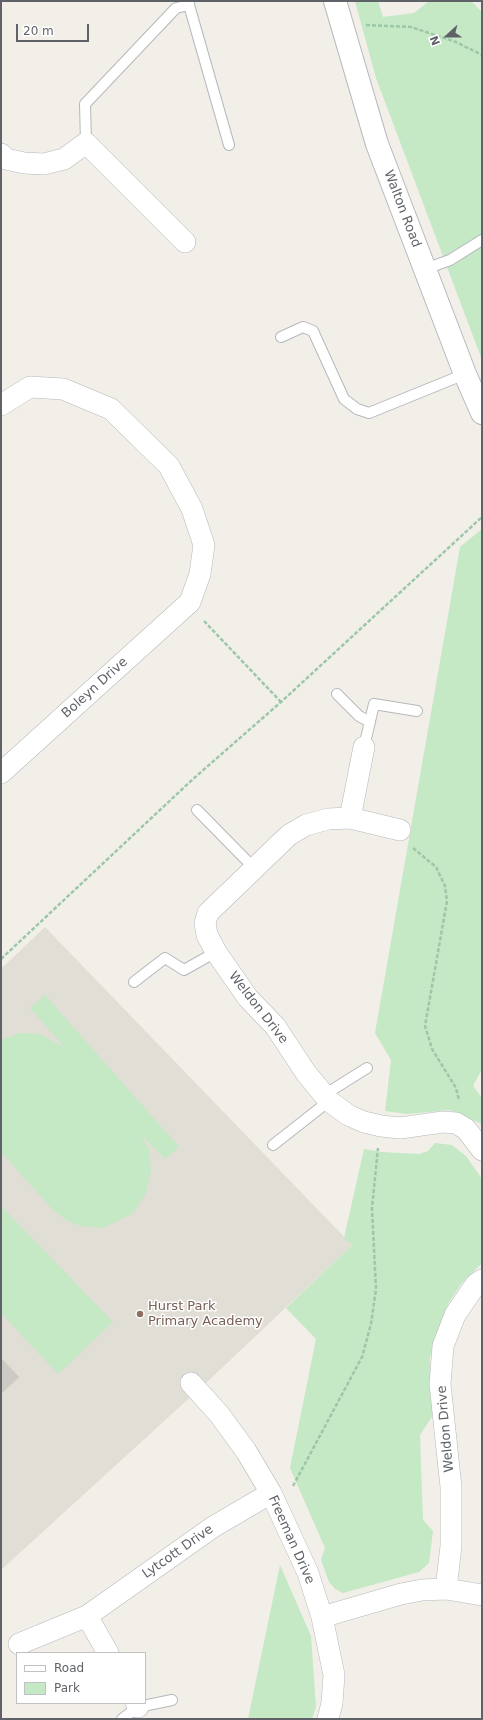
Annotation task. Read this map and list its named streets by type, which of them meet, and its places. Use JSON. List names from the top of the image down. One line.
{"streets":{"main road":["Walton Road"],"street":["Boleyn Drive","Weldon Drive","Freeman Drive","Lytcott Drive"]},"crossings":[["Freeman Drive","Lytcott Drive"]],"places":["Hurst Park Primary Academy"],"legend":["Road","Park"],"scale_bar":"20 m","north":"left"}
